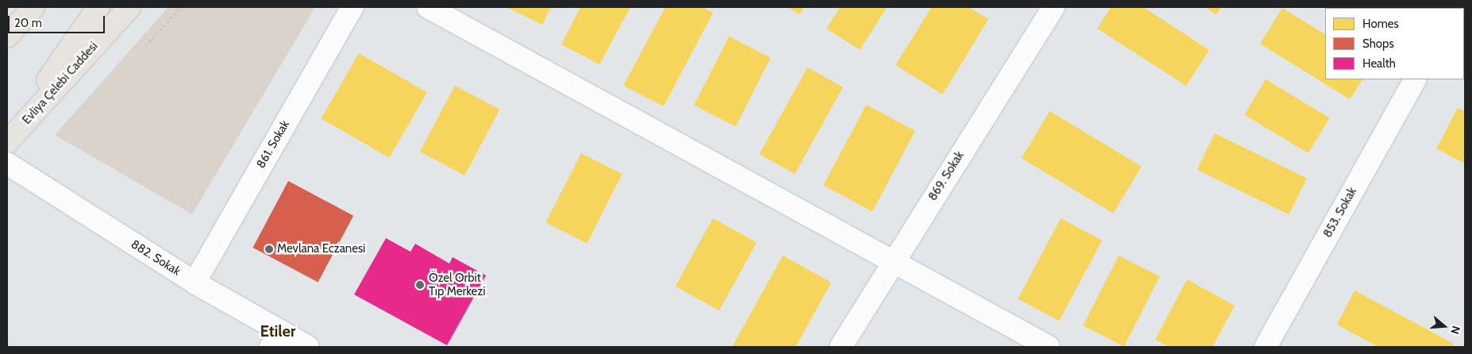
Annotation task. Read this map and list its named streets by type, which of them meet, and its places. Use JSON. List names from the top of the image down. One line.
{"streets":{"main road":["Evliya Çelebi Caddesi"],"street":["861. Sokak","869. Sokak","853. Sokak","882. Sokak"]},"crossings":[["861. Sokak","882. Sokak"]],"districts":["Etiler"],"places":["Mevlana Eczanesi","Özel Orbit Tıp Merkezi"],"legend":["Homes","Shops","Health"],"scale_bar":"20 m","north":"right"}
